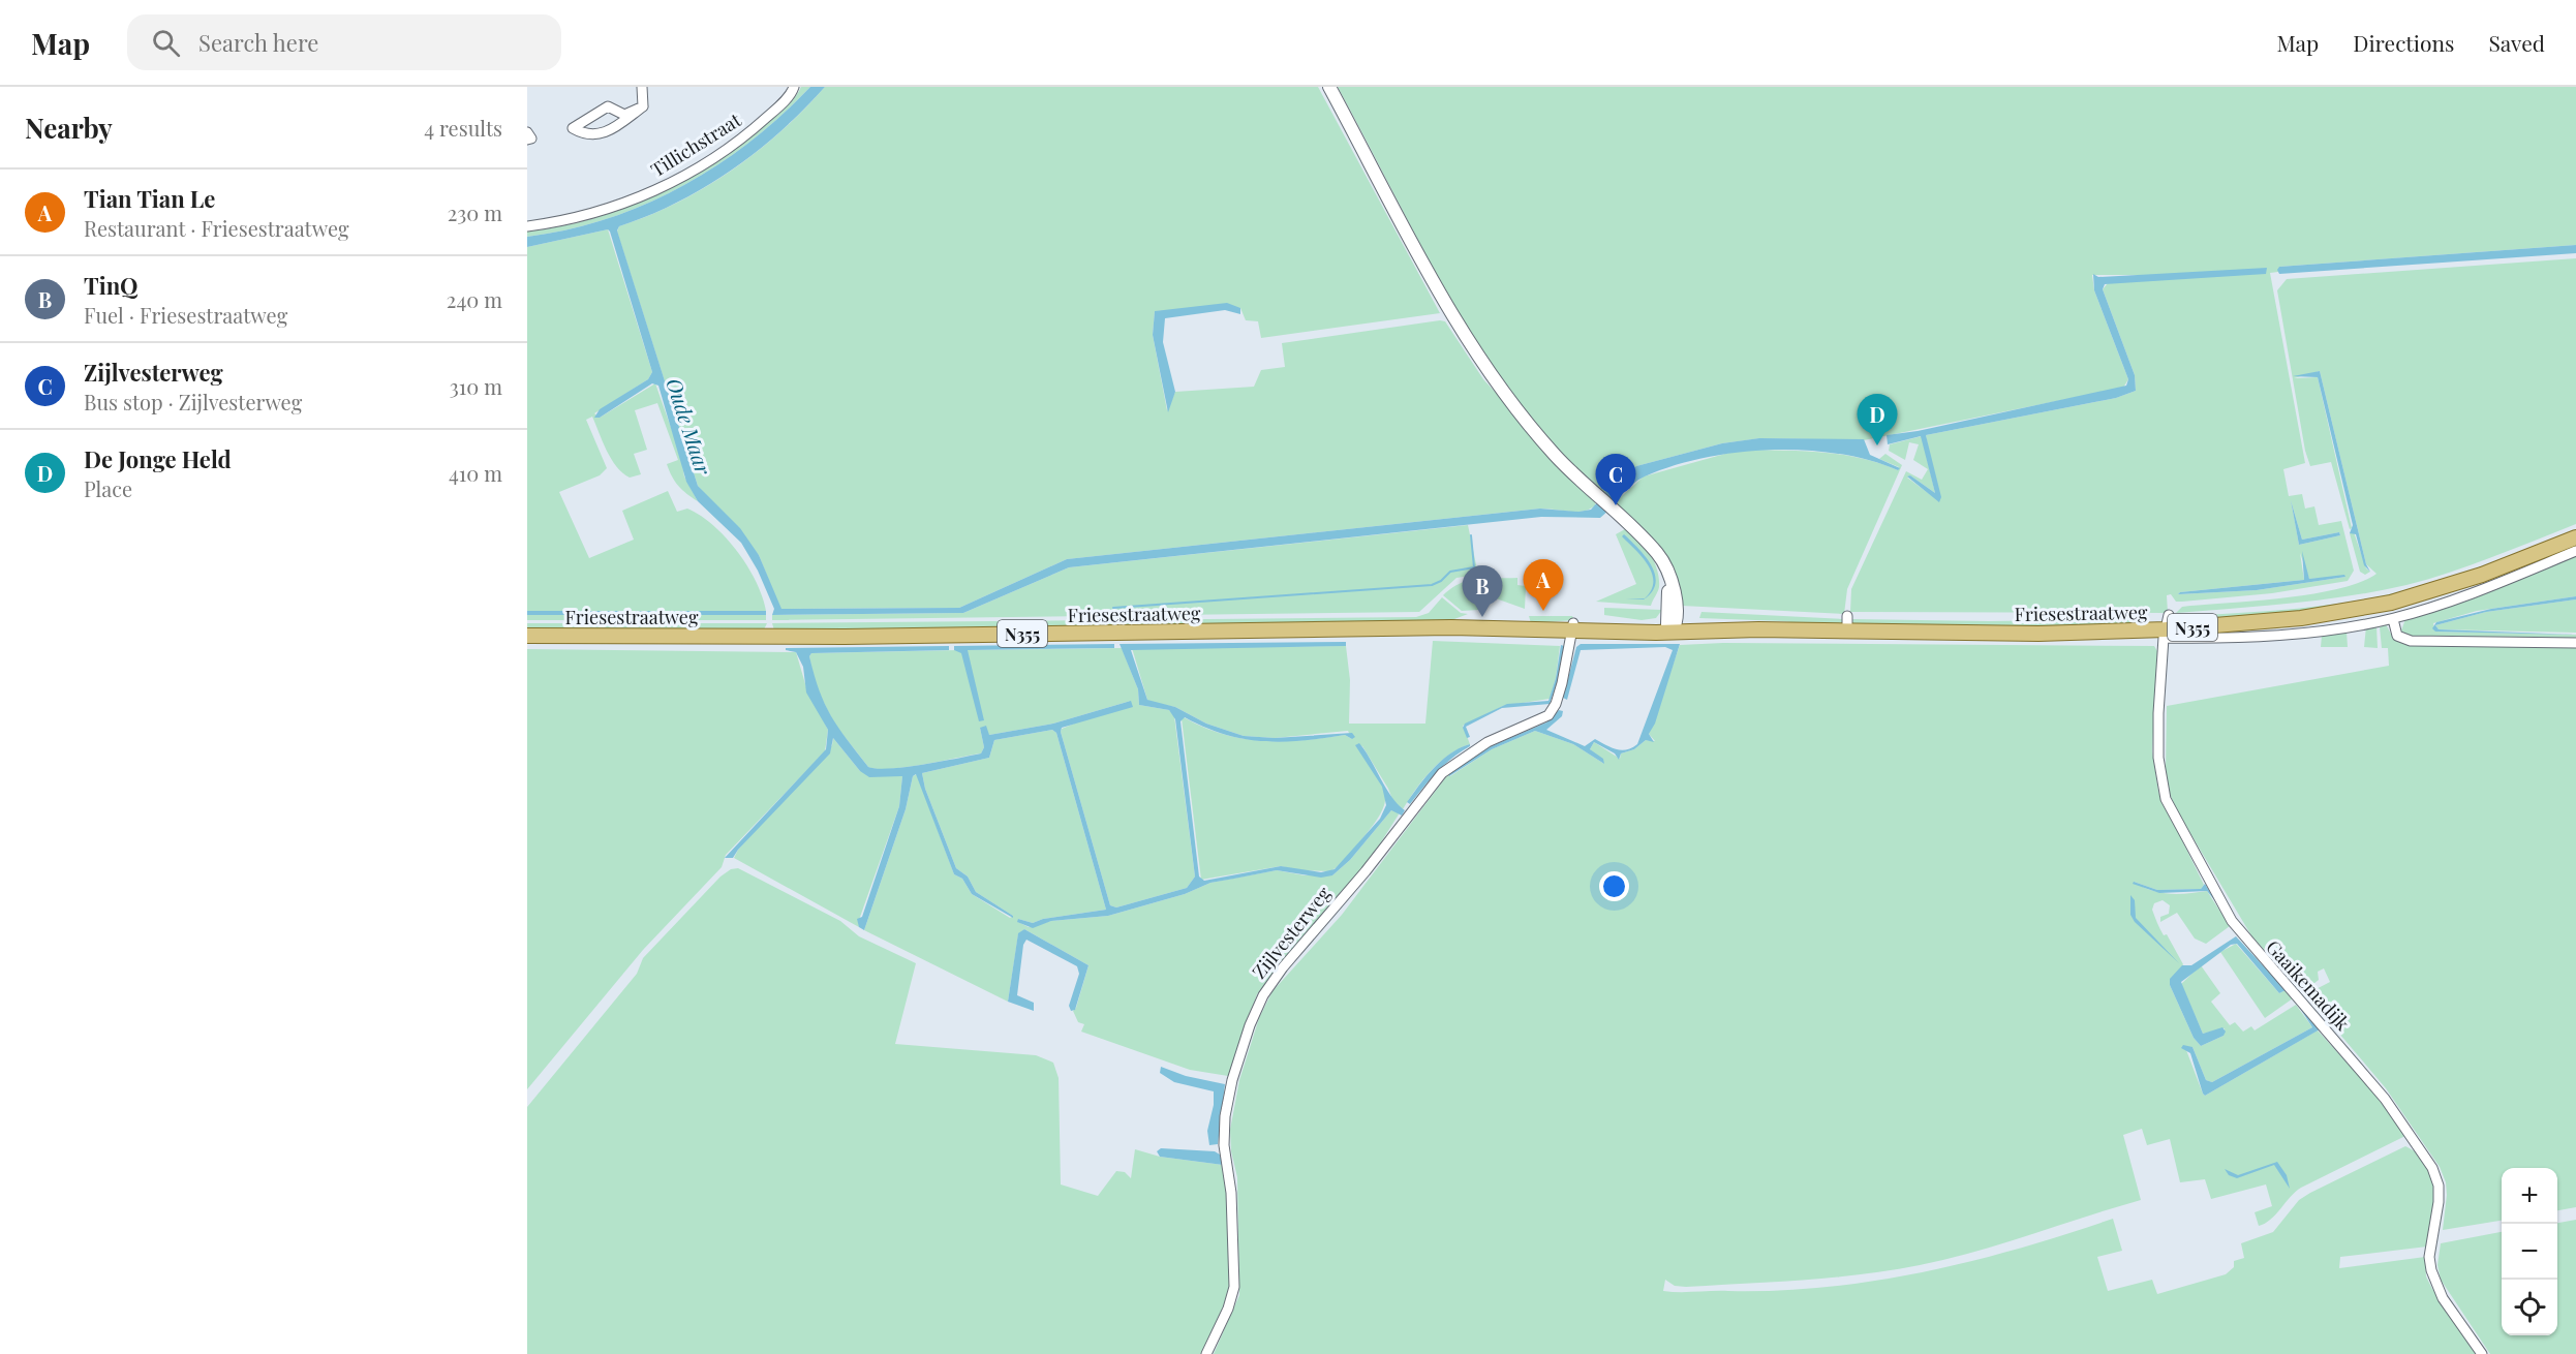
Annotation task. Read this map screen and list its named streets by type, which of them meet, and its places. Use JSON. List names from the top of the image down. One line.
{"streets":{"main road":["Friesestraatweg","N355"],"street":["Tillichstraat","Zijlvesterweg","Gaaikemadijk"]},"crossings":[["Friesestraatweg","Zijlvesterweg"],["Friesestraatweg","Gaaikemadijk"]],"water":["Oude Maar"],"page":{"header":"Map","search":"Search here","nav":["Map","Directions","Saved"],"heading":["Nearby","4 results"],"list":[{"mark":"A","name":"Tian Tian Le","note":"Restaurant · Friesestraatweg","value":"230 m"},{"mark":"B","name":"TinQ","note":"Fuel · Friesestraatweg","value":"240 m"},{"mark":"C","name":"Zijlvesterweg","note":"Bus stop · Zijlvesterweg","value":"310 m"},{"mark":"D","name":"De Jonge Held","note":"Place","value":"410 m"}],"pins":["D","C","A","B"],"map_buttons":["+","−"]}}
